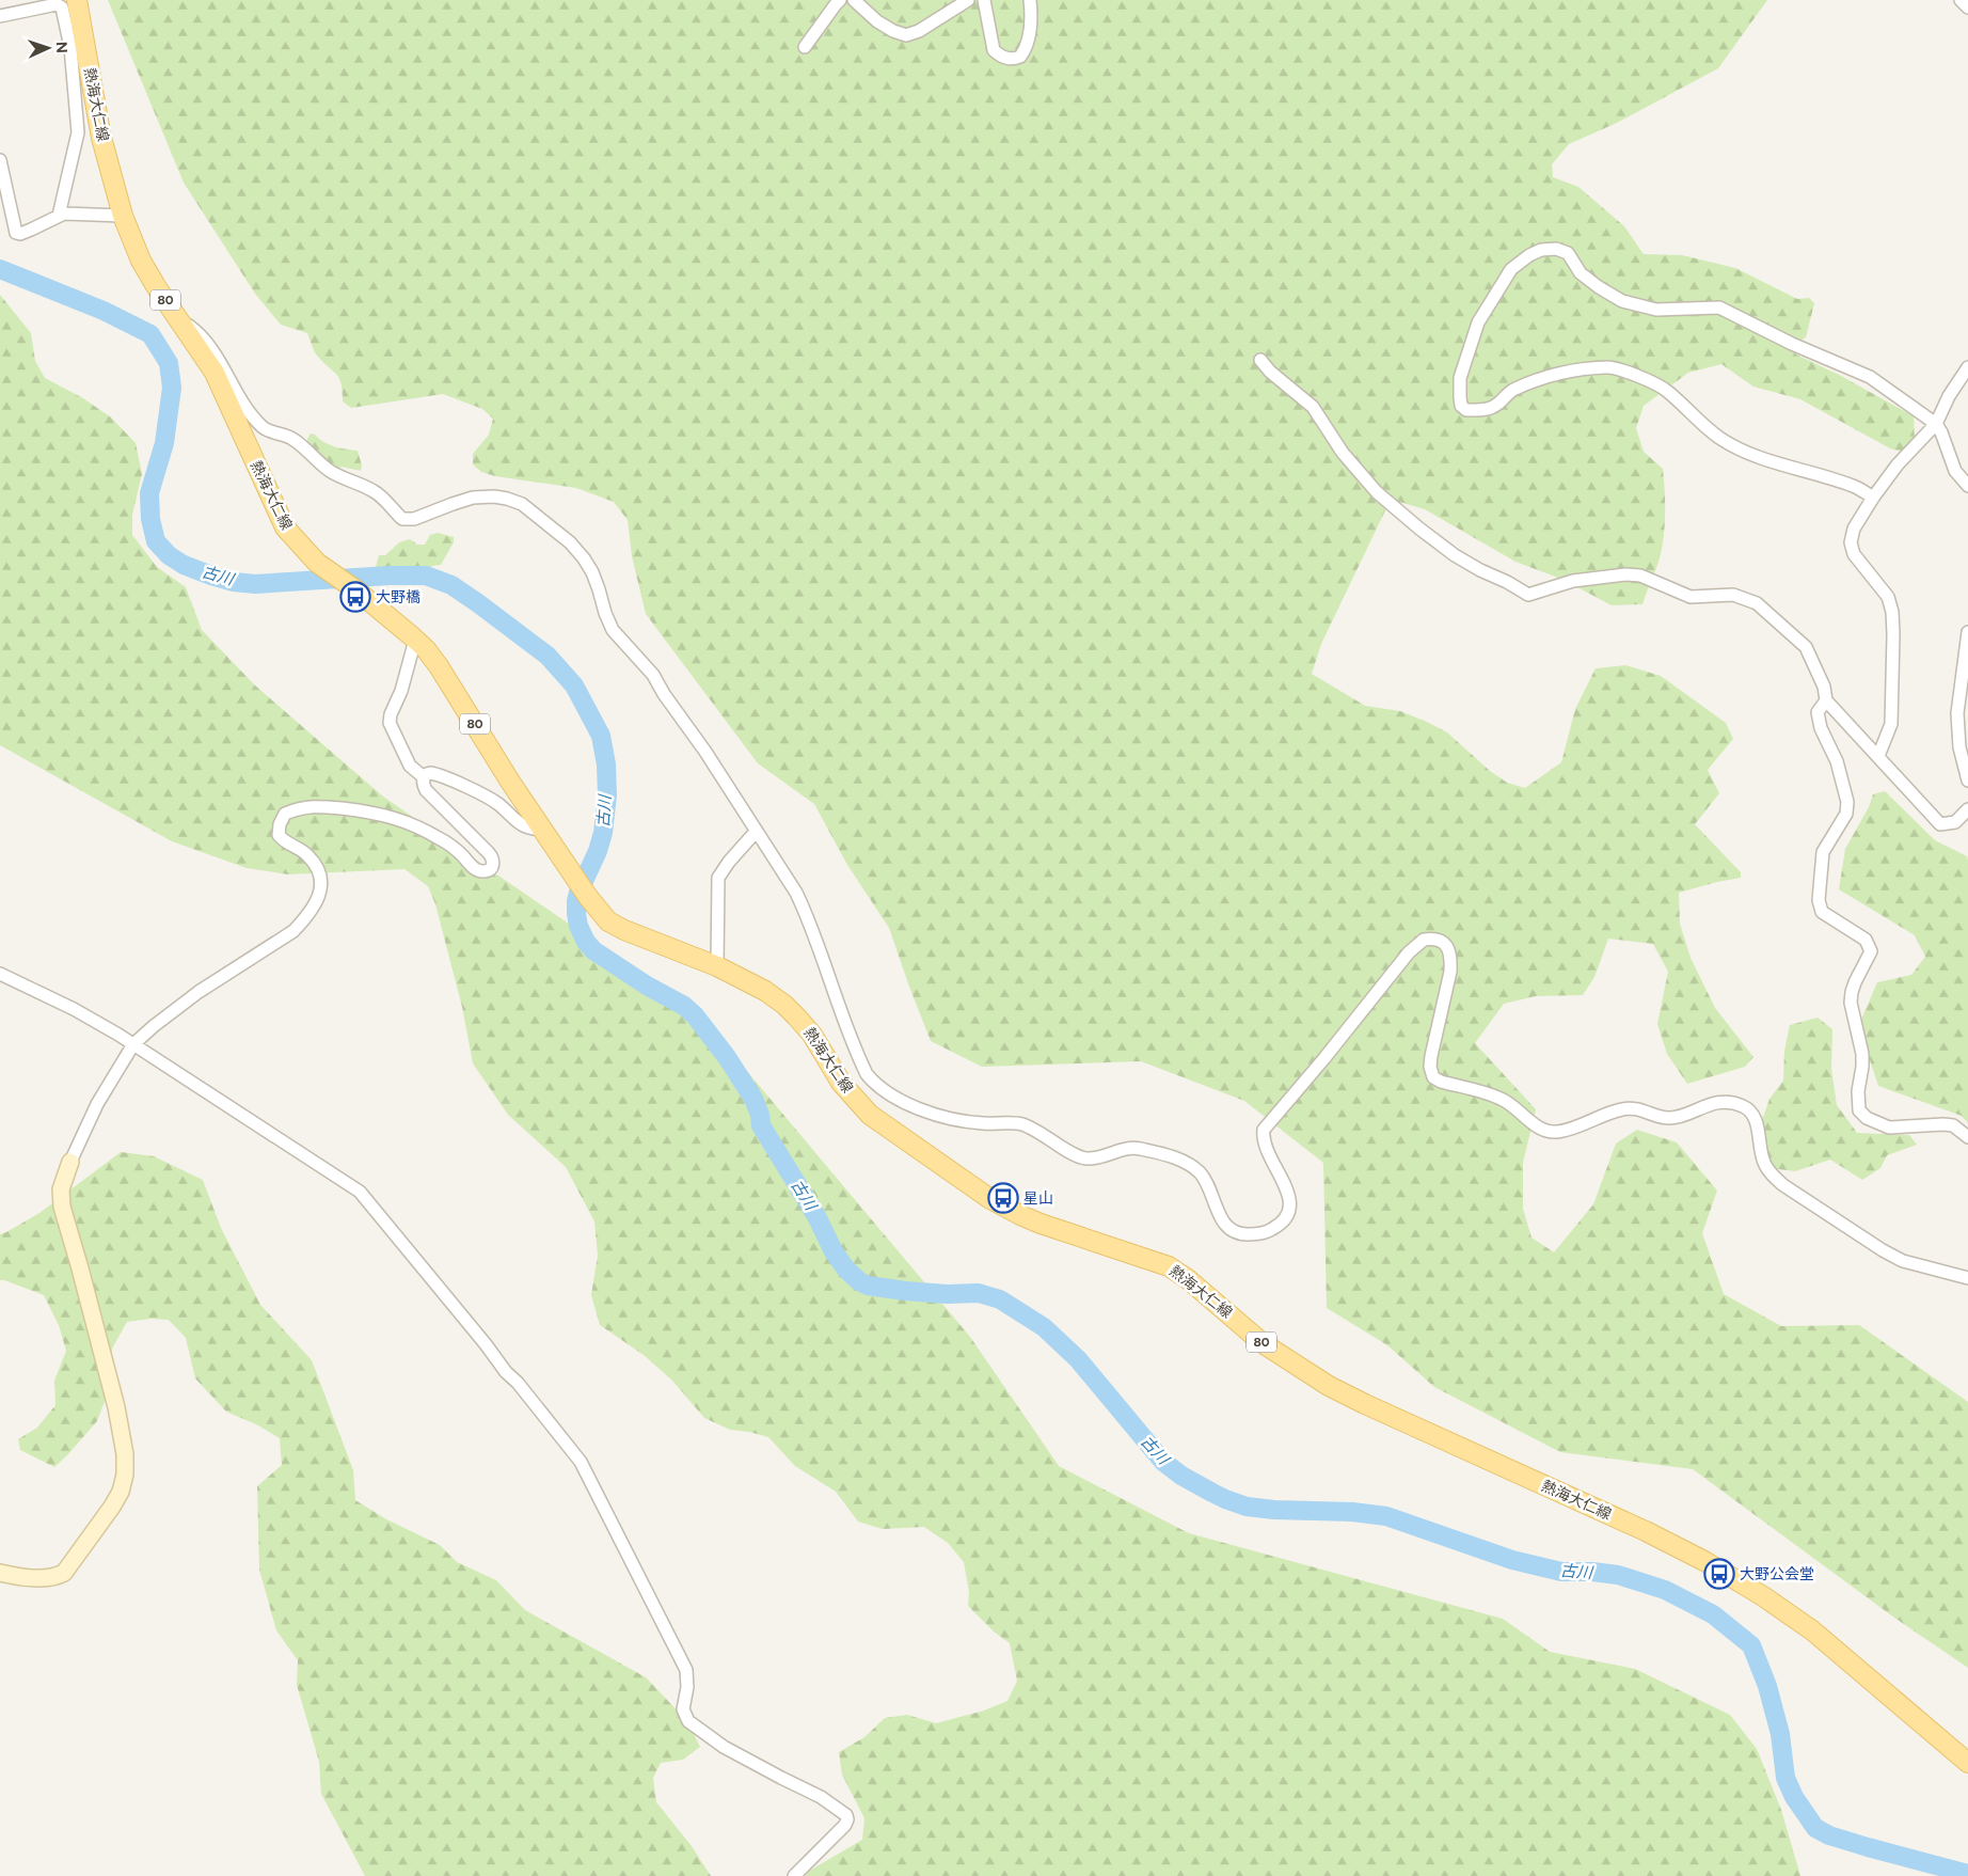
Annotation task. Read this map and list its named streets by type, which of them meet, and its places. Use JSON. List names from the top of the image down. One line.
{"streets":{"main road":["熱海大仁線","80"]},"water":["古川"],"places":{"bus stop":["大野橋","星山","大野公会堂"]},"north":"right"}
